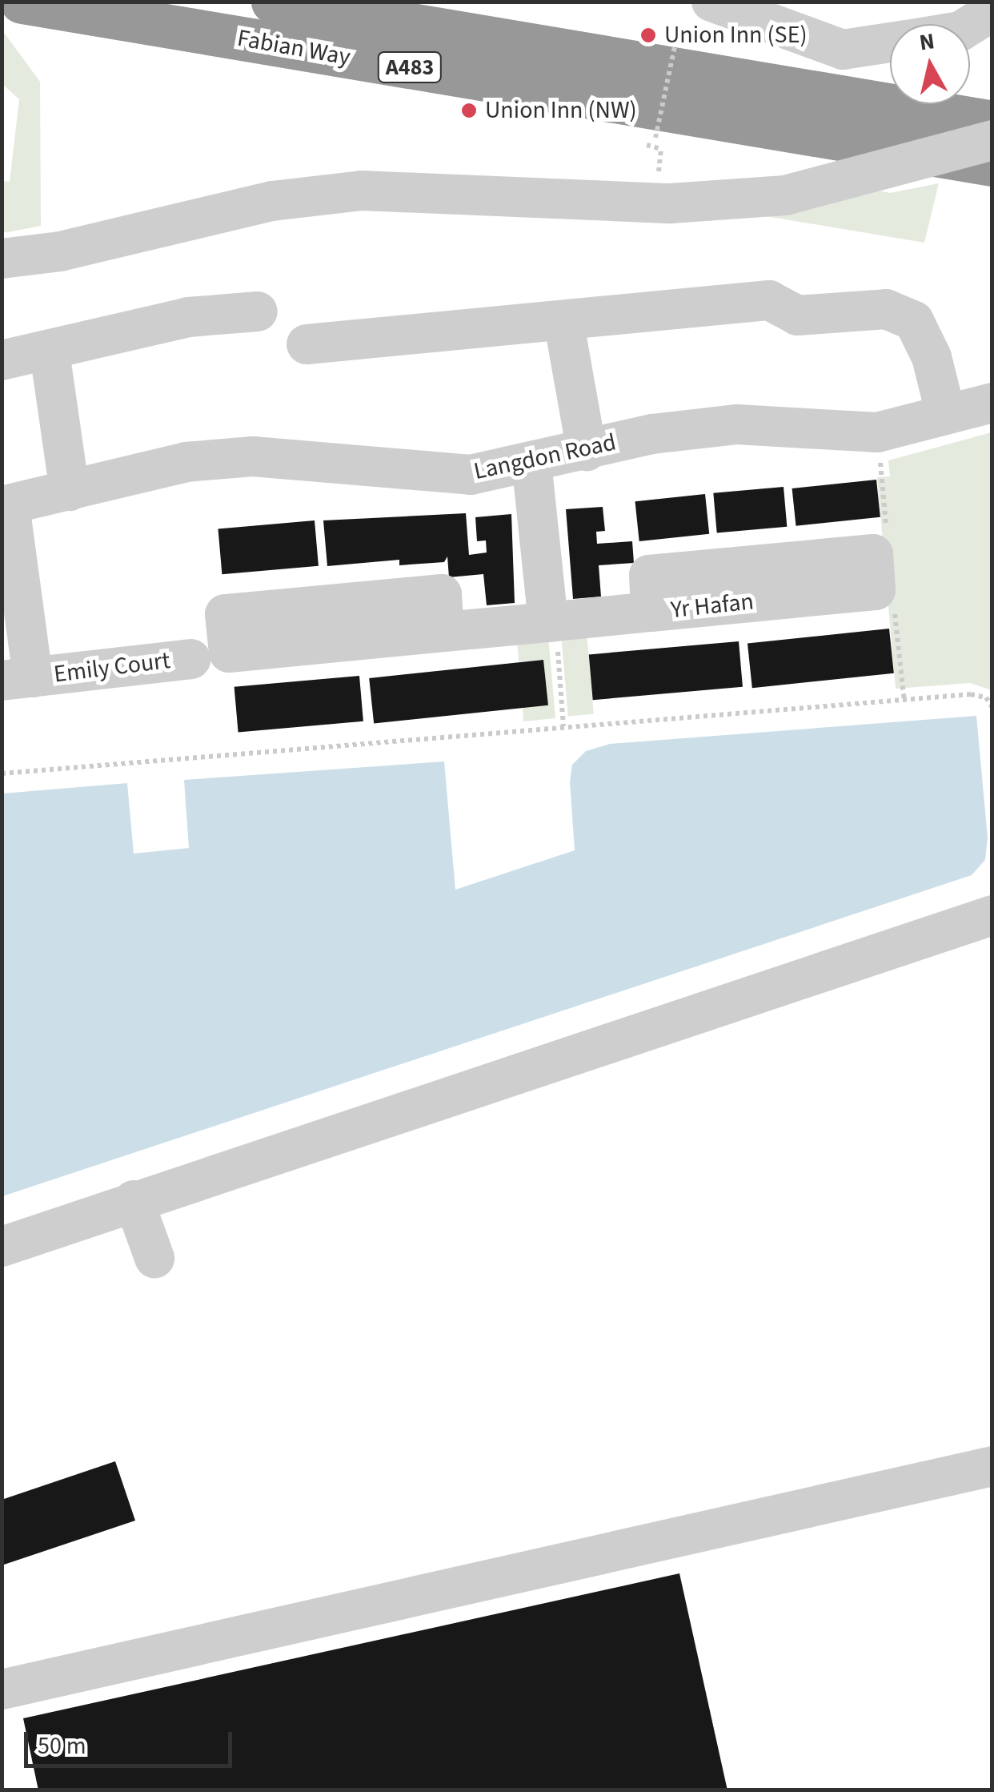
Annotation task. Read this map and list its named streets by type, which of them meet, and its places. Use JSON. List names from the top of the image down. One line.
{"streets":{"highway":["Fabian Way","A483"],"street":["Langdon Road","Yr Hafan","Emily Court"]},"crossings":[["Langdon Road","Emily Court"],["Yr Hafan","Emily Court"]],"places":["Union Inn (SE)","Union Inn (NW)"],"scale_bar":"50 m","north":"top"}
